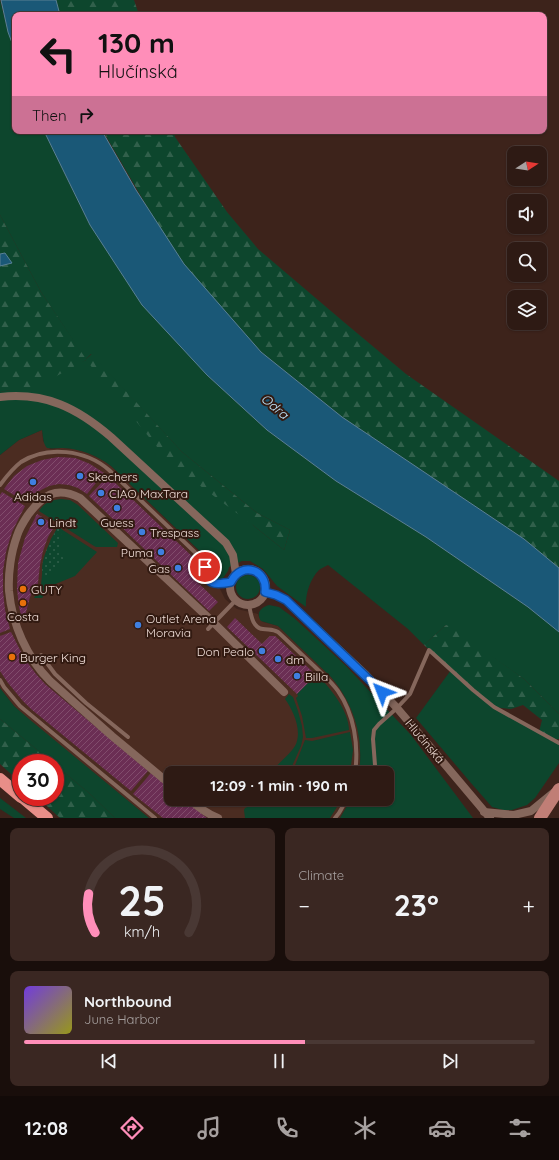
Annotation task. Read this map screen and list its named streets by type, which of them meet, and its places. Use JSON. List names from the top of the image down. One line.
{"streets":{"street":["Hlučínská"]},"water":["Odra"],"places":["Skechers","Adidas","CIAO MaxTara","Guess","Lindt","Trespass","Puma","Gas","GUTY","Costa","Outlet Arena Moravia","Don Pealo","Burger King","dm","Billa"],"north":"right","page":{"turn":["130 m","Hlučínská"],"then":"Then","limit":"30","trip":"12:09 · 1 min · 190 m","tile":"Climate","heat":["−","23°","+"],"song":["Northbound","June Harbor"],"tabs":"12:08","gauge":["25","km/h"]}}
